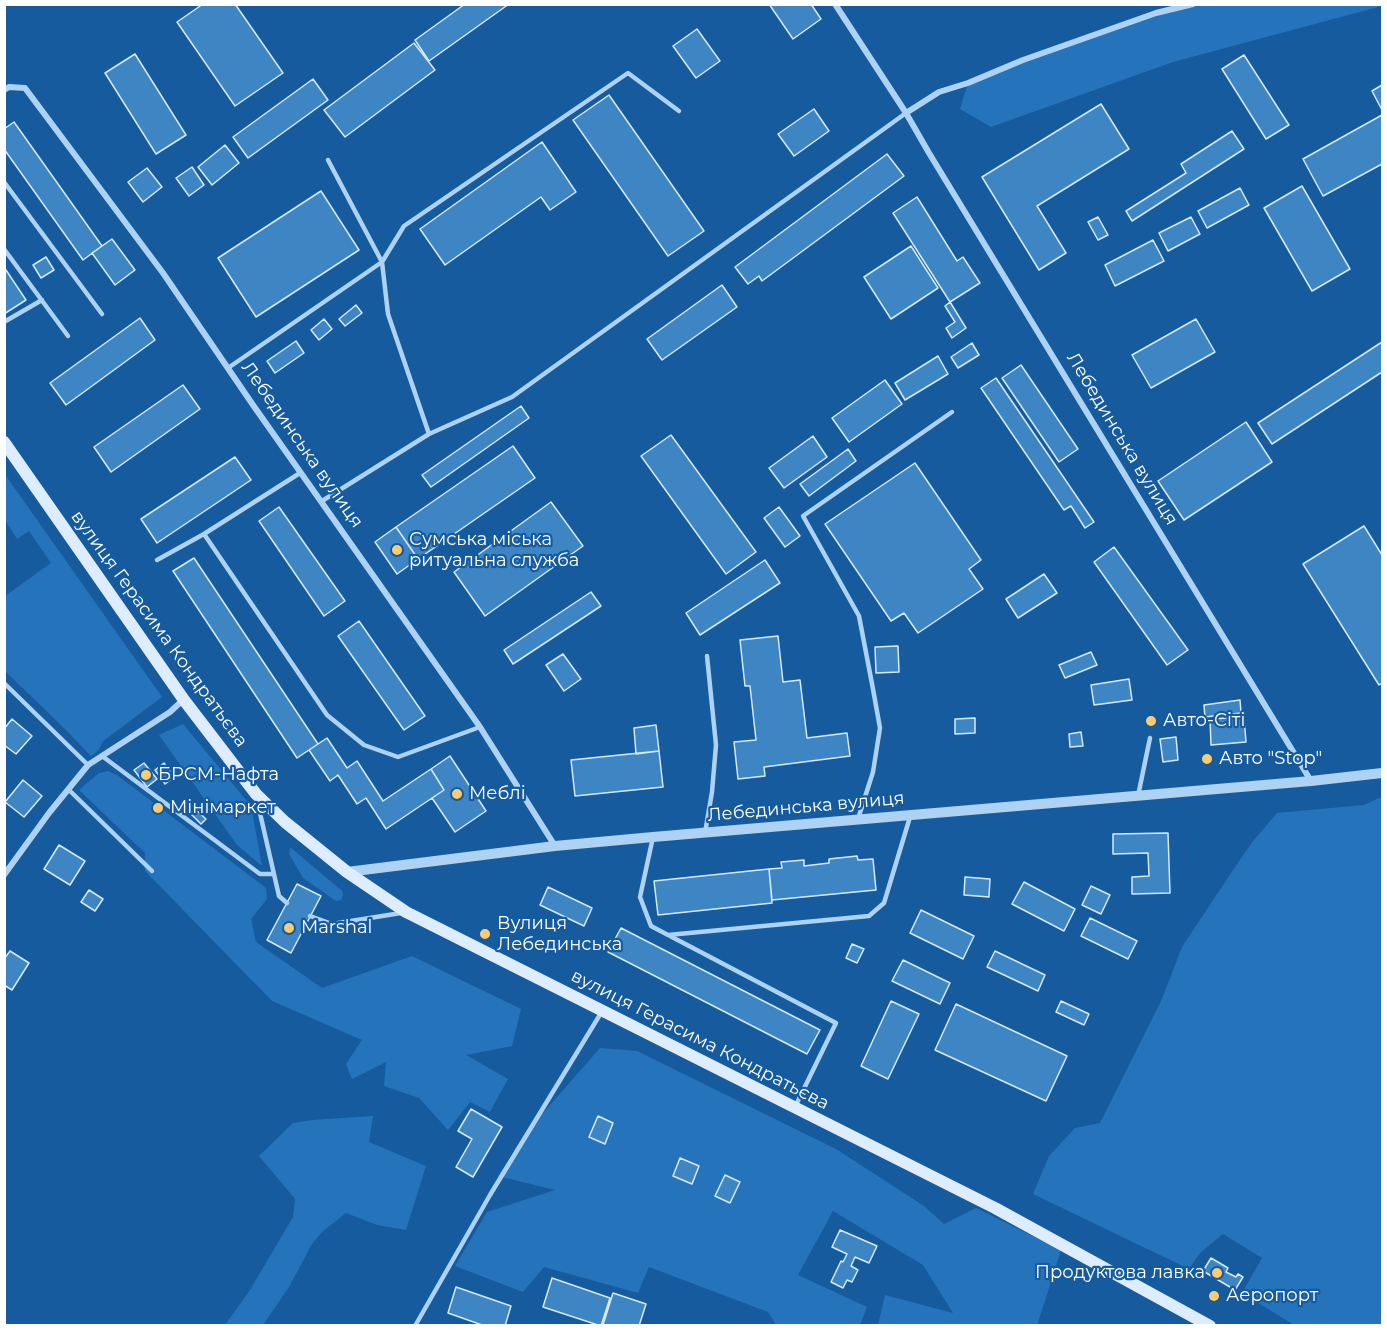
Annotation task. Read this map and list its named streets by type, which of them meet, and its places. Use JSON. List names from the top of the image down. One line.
{"streets":{"main road":["вулиця Герасима Кондратьєва"],"street":["Лебединська вулиця"]},"crossings":[["Лебединська вулиця","вулиця Герасима Кондратьєва"]],"places":["Сумська міська ритуальна служба","Авто-Сіті","Авто \"Stop\"","БРСМ-Нафта","Меблі","Мінімаркет","Marshal","Вулиця Лебединська","Продуктова лавка","Аеропорт"]}
